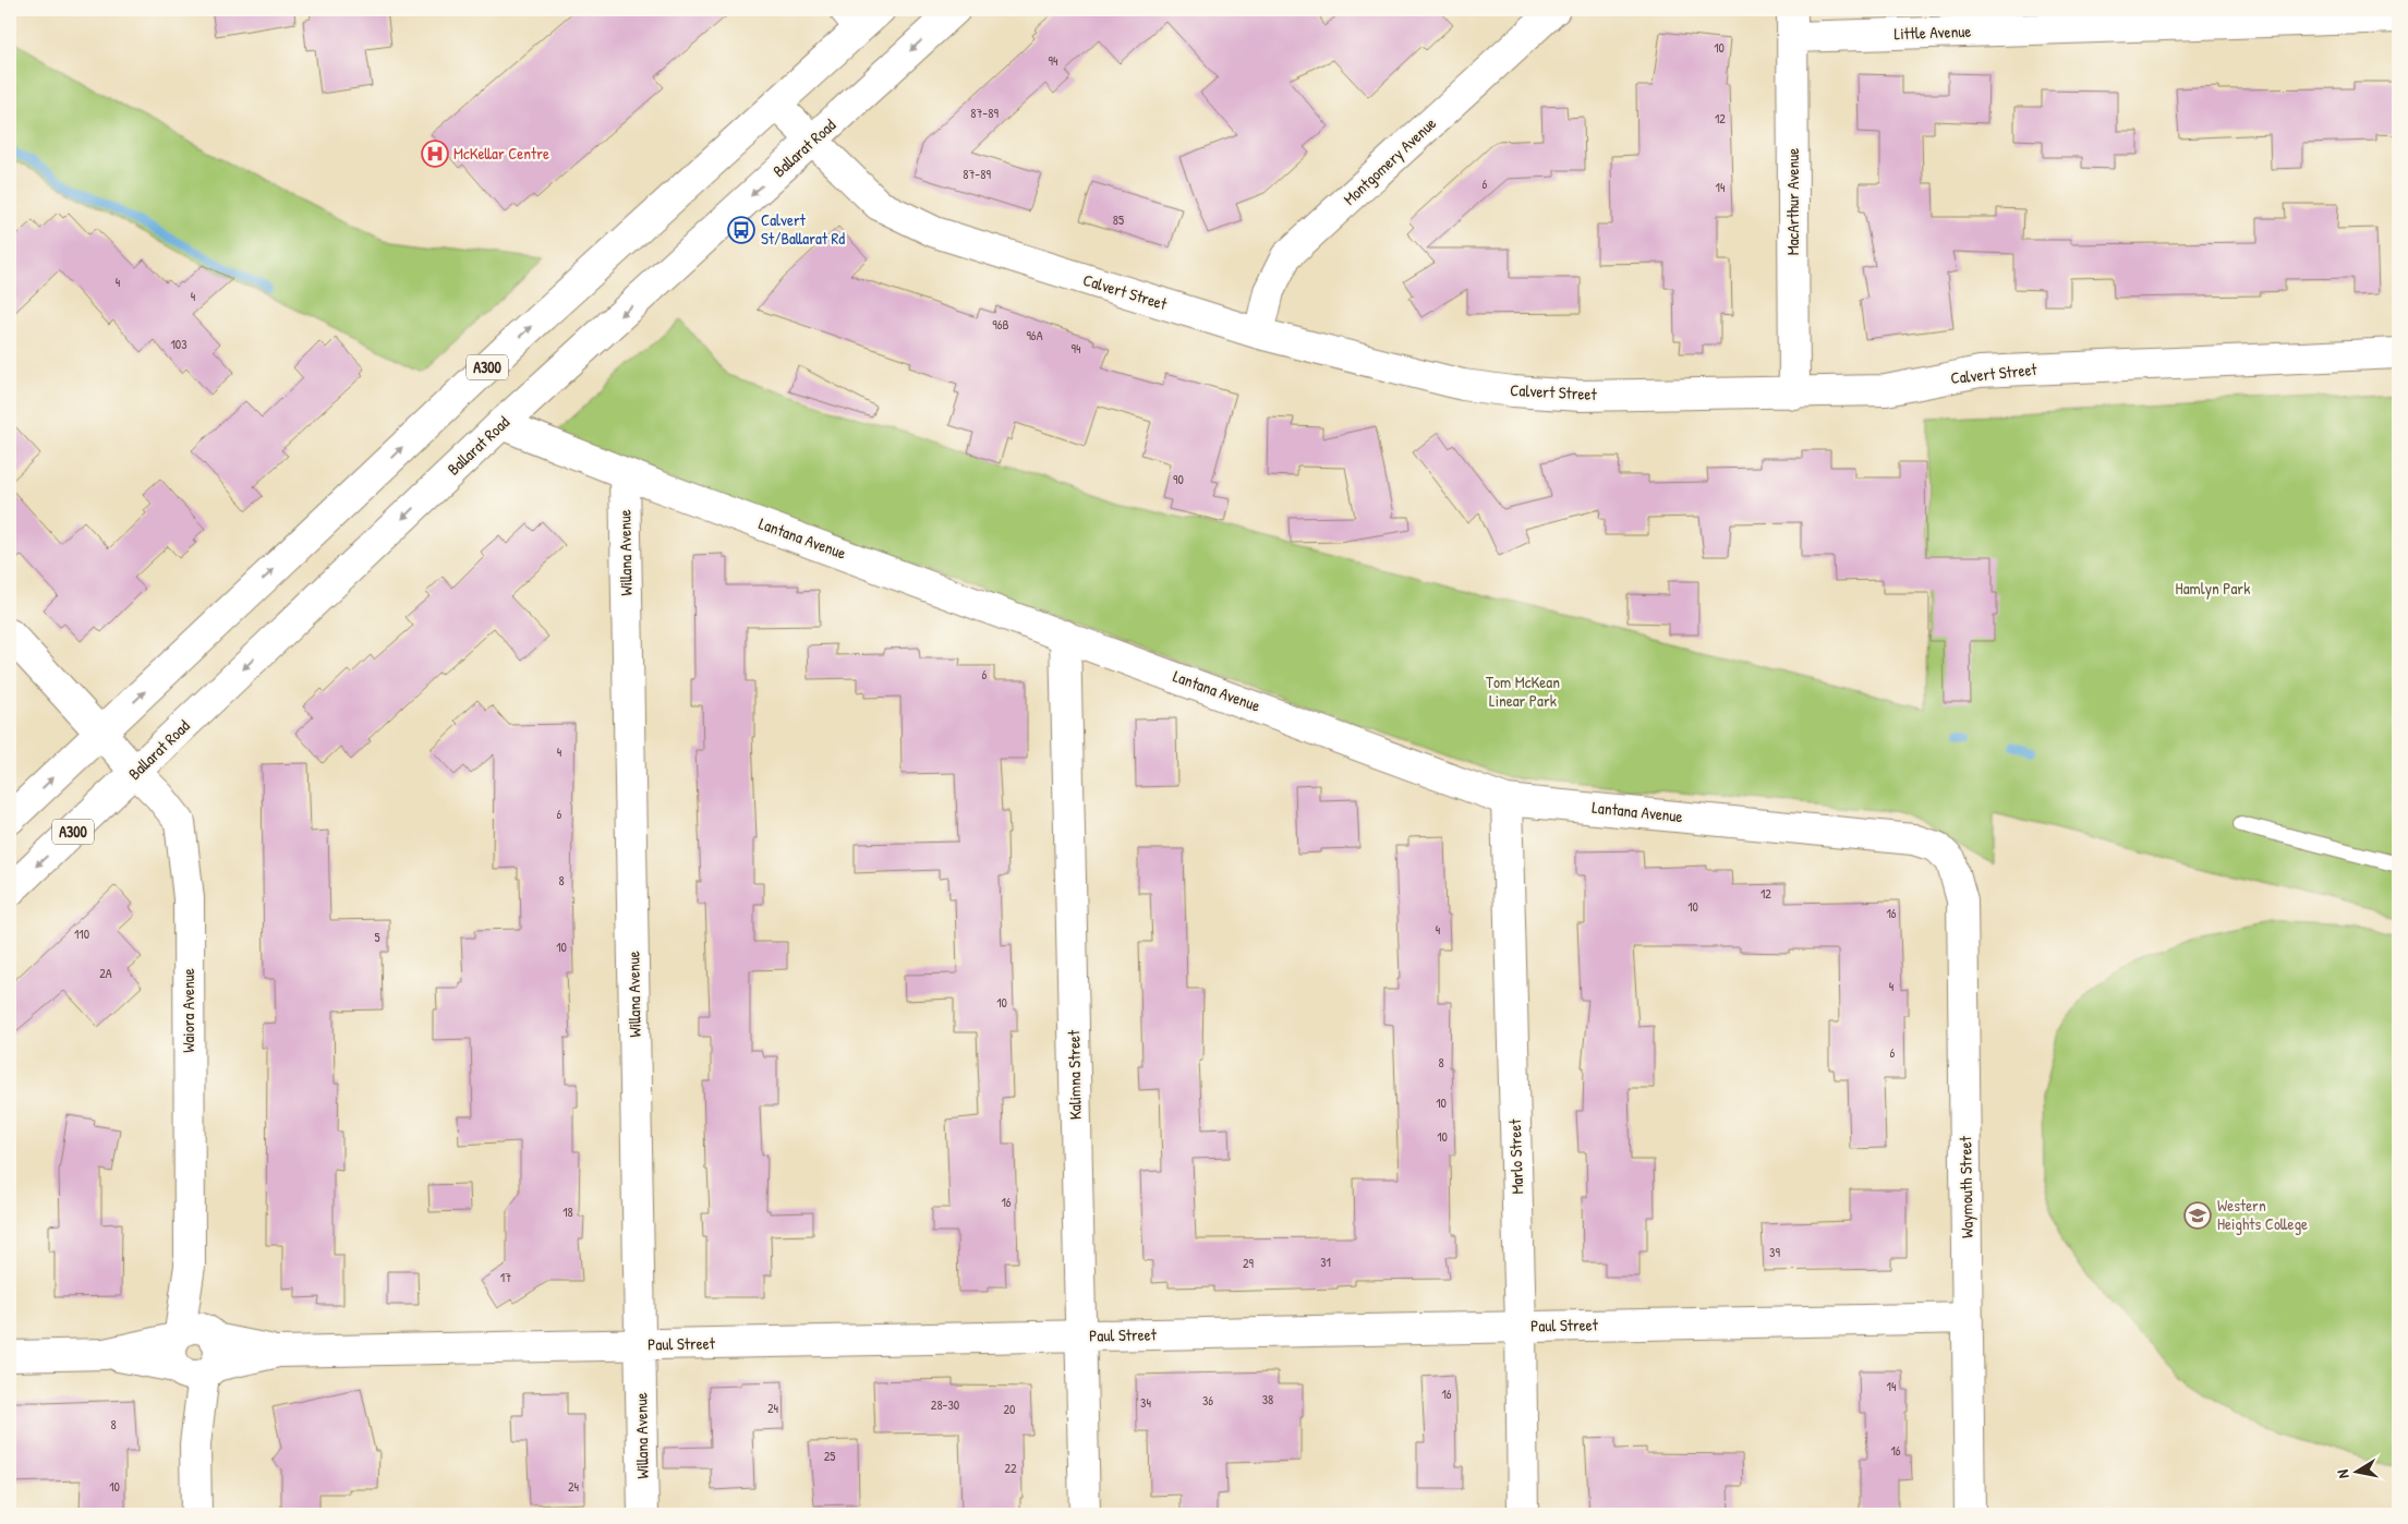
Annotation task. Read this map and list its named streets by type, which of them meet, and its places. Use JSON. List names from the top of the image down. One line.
{"streets":{"main road":["Little Avenue","Ballarat Road","Montgomery Avenue","MacArthur Avenue","Calvert Street","A300","Lantana Avenue","Willana Avenue","Waiora Avenue","Kalimna Street","Marlo Street","Waymouth Street","Paul Street"]},"crossings":[["Little Avenue","MacArthur Avenue"],["Ballarat Road","Calvert Street"],["Ballarat Road","Lantana Avenue"],["Ballarat Road","Waiora Avenue"],["Montgomery Avenue","Calvert Street"],["MacArthur Avenue","Calvert Street"],["Calvert Street","A300"],["A300","Waiora Avenue"],["Lantana Avenue","Willana Avenue"],["Lantana Avenue","Kalimna Street"],["Lantana Avenue","Marlo Street"],["Lantana Avenue","Waymouth Street"],["Willana Avenue","Paul Street"],["Waiora Avenue","Paul Street"],["Kalimna Street","Paul Street"],["Marlo Street","Paul Street"],["Waymouth Street","Paul Street"]],"parks":["Hamlyn Park","Tom McKean Linear Park"],"places":{"hospital":["McKellar Centre"],"bus stop":["Calvert St/Ballarat Rd"],"school or university":["Western Heights College"]},"house_numbers":["10","94","87-89","12","87-89","6","14","85","4","4","96B","96A","103","94","90","6","4","6","8","12","10","16","4","110","5","10","2A","4","10","6","8","10","10","16","18","39","31","29","17","14","16","38","36","34","28-30","24","20","8","16","25","22","10","24"],"north":"left"}
